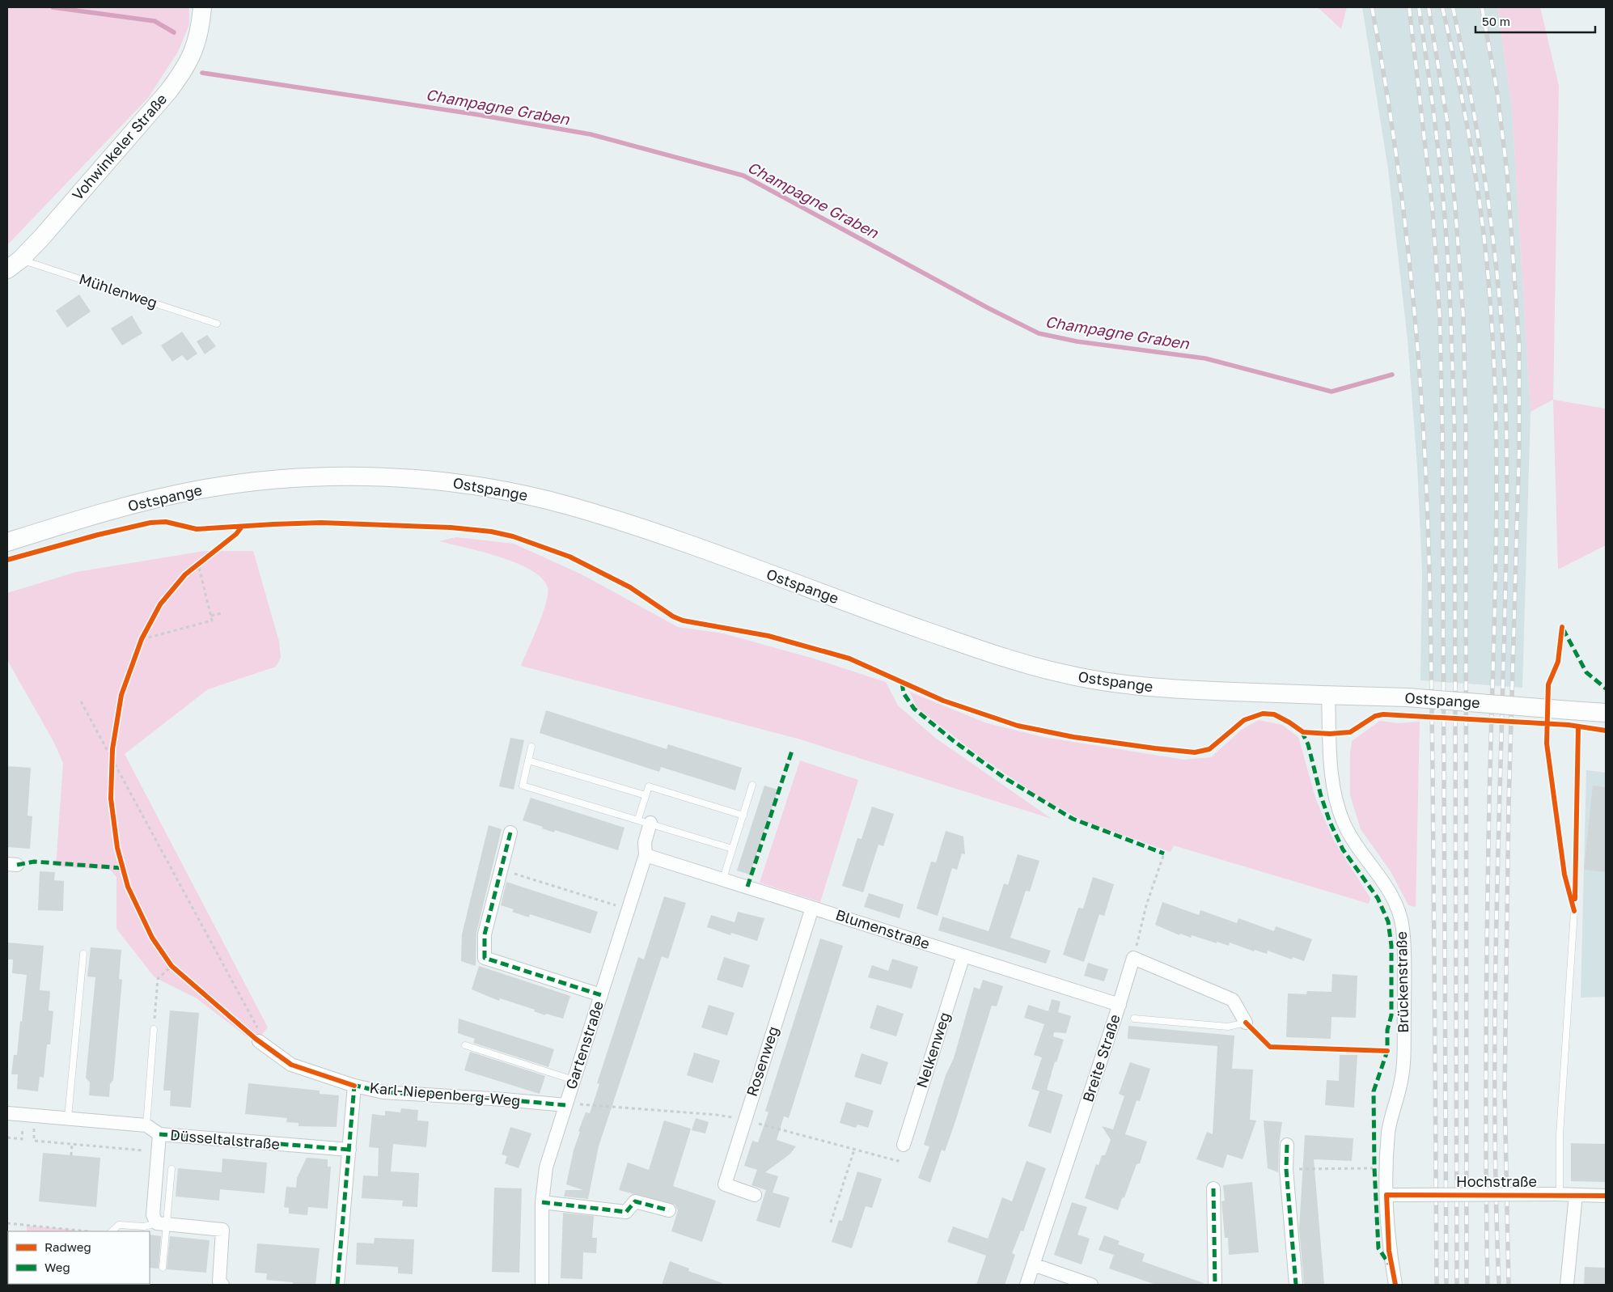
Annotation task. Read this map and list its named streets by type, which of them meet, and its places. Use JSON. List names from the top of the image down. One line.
{"streets":{"main road":["Vohwinkeler Straße","Ostspange"],"street":["Blumenstraße","Brückenstraße","Gartenstraße","Nelkenweg","Breite Straße","Rosenweg","Karl-Niepenberg-Weg","Düsseltalstraße","Hochstraße"],"lane":["Mühlenweg"]},"crossings":[["Vohwinkeler Straße","Mühlenweg"],["Ostspange","Brückenstraße"],["Blumenstraße","Gartenstraße"],["Blumenstraße","Nelkenweg"],["Blumenstraße","Breite Straße"],["Blumenstraße","Rosenweg"],["Brückenstraße","Hochstraße"],["Gartenstraße","Karl-Niepenberg-Weg"],["Karl-Niepenberg-Weg","Düsseltalstraße"]],"water":["Champagne Graben"],"legend":["Radweg","Weg"],"scale_bar":"50 m"}
